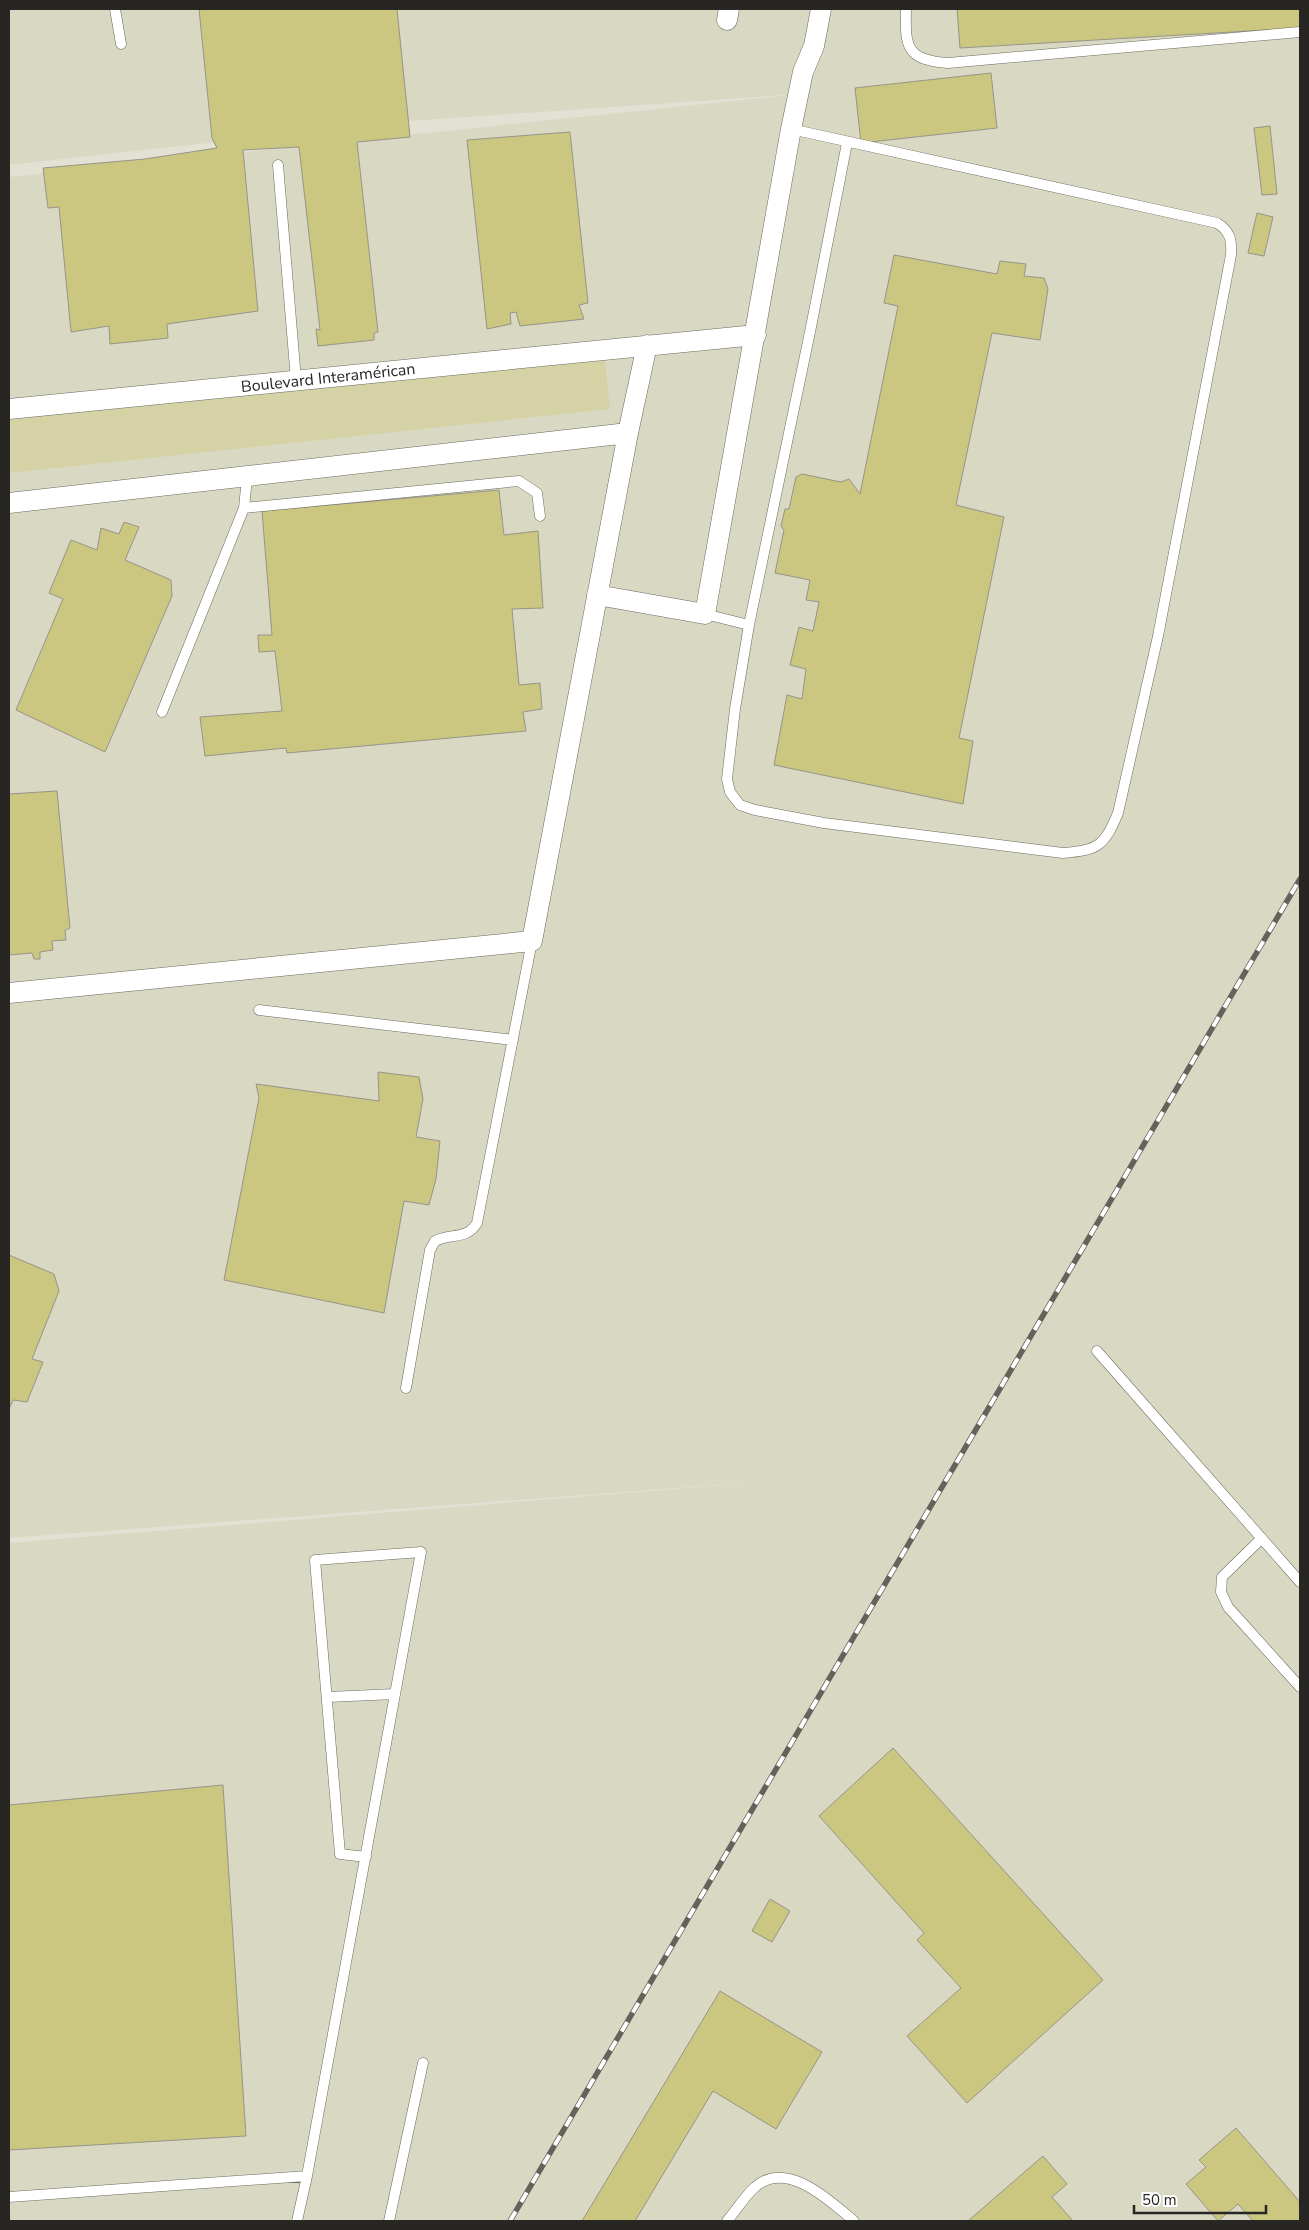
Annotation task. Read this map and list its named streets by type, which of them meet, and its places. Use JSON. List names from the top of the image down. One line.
{"streets":{"street":["Boulevard Interamérican"]},"scale_bar":"50 m"}
